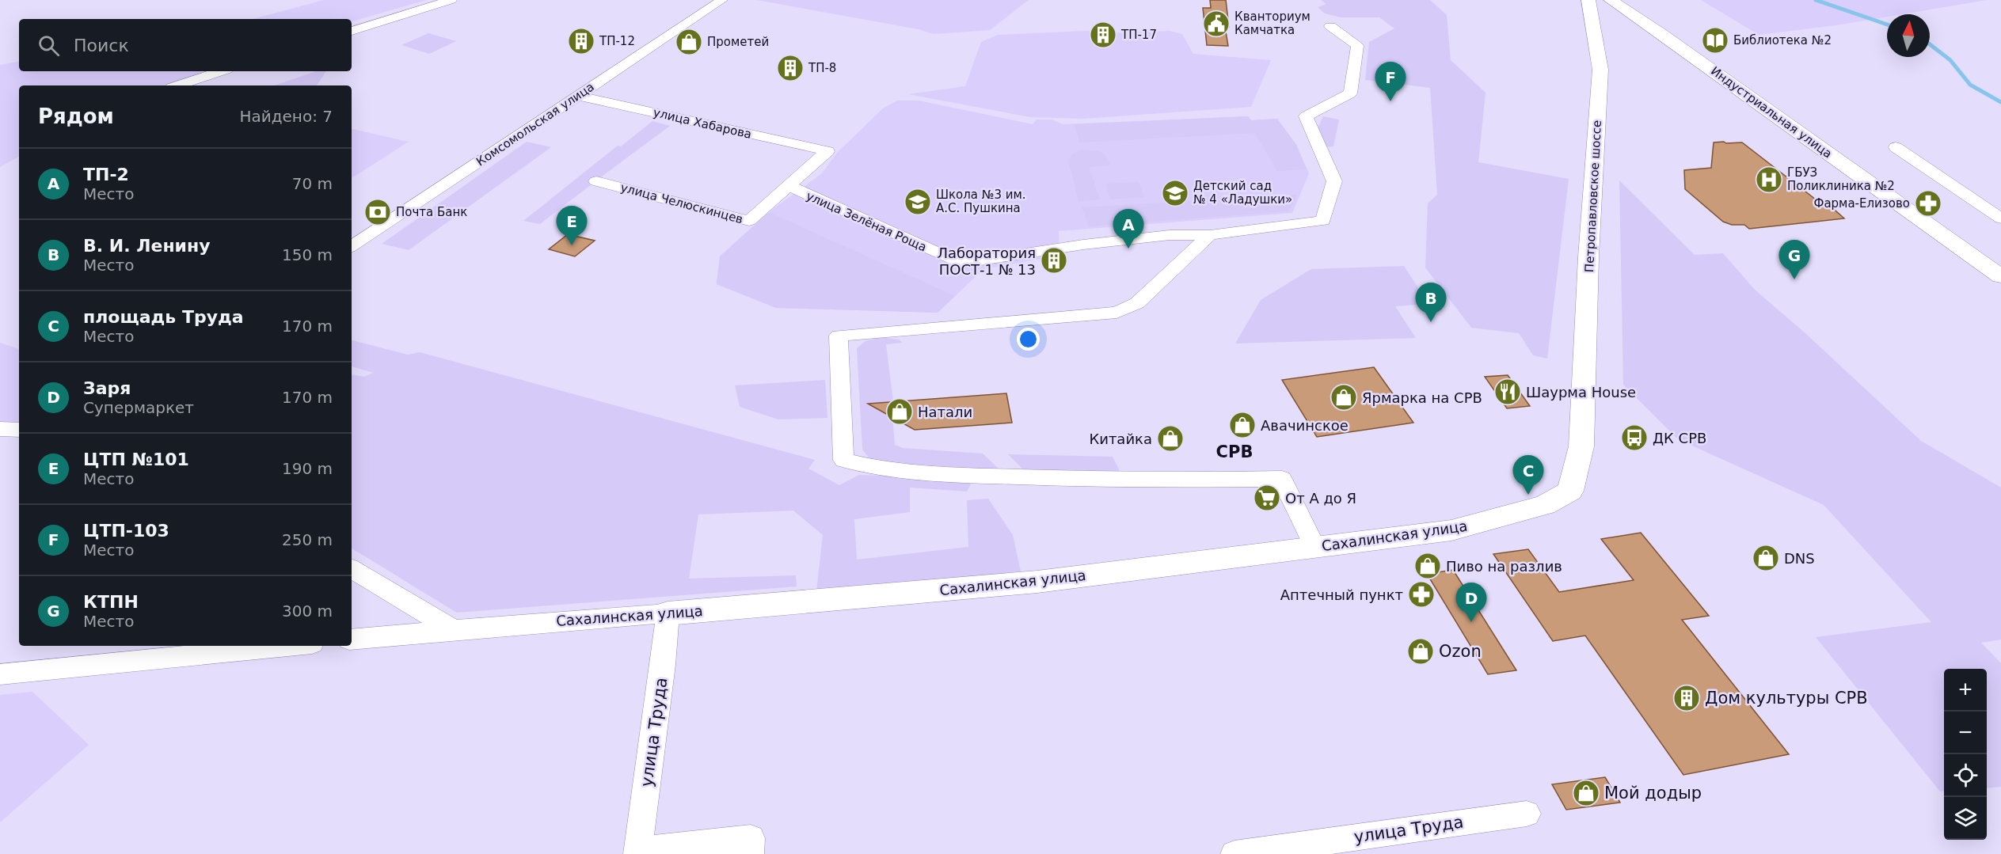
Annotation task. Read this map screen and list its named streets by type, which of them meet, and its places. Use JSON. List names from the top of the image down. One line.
{"streets":{"street":["Индустриальная улица","улица Хабарова","Комсомольская улица","Петропавловское шоссе","улица Челюскинцев","улица Зелёная Роща","Сахалинская улица","улица Труда"]},"crossings":[["улица Хабарова","Комсомольская улица"],["улица Хабарова","улица Челюскинцев"],["Петропавловское шоссе","Сахалинская улица"],["улица Челюскинцев","улица Зелёная Роща"],["Сахалинская улица","улица Труда"]],"districts":["СРВ"],"places":{"public building":["Кванториум Камчатка"],"building":["ТП-17","ТП-12","ТП-8","Лаборатория ПОСТ-1 № 13","Дом культуры СРВ"],"library":["Библиотека №2"],"shop":["Прометей","Ярмарка на СРВ","Натали","Авачинское","Китайка","DNS","Пиво на разлив","Ozon","Мой додыр"],"hospital":["ГБУЗ Поликлиника №2"],"school or university":["Детский сад № 4 «Ладушки»","Школа №3 им. А.С. Пушкина"],"pharmacy":["Фарма-Елизово","Аптечный пункт"],"bank":["Почта Банк"],"restaurant":["Шаурма House"],"bus stop":["ДК СРВ"],"supermarket":["От А до Я"]},"north":"top","page":{"search":"Поиск","pins":["F","E","A","G","B","C","D"],"heading":["Рядом","Найдено: 7"],"list":[{"mark":"A","name":"ТП-2","note":"Место","value":"70 m"},{"mark":"B","name":"В. И. Ленину","note":"Место","value":"150 m"},{"mark":"C","name":"площадь Труда","note":"Место","value":"170 m"},{"mark":"D","name":"Заря","note":"Супермаркет","value":"170 m"},{"mark":"E","name":"ЦТП №101","note":"Место","value":"190 m"},{"mark":"F","name":"ЦТП-103","note":"Место","value":"250 m"},{"mark":"G","name":"КТПН","note":"Место","value":"300 m"}],"map_buttons":["+","−"]}}
